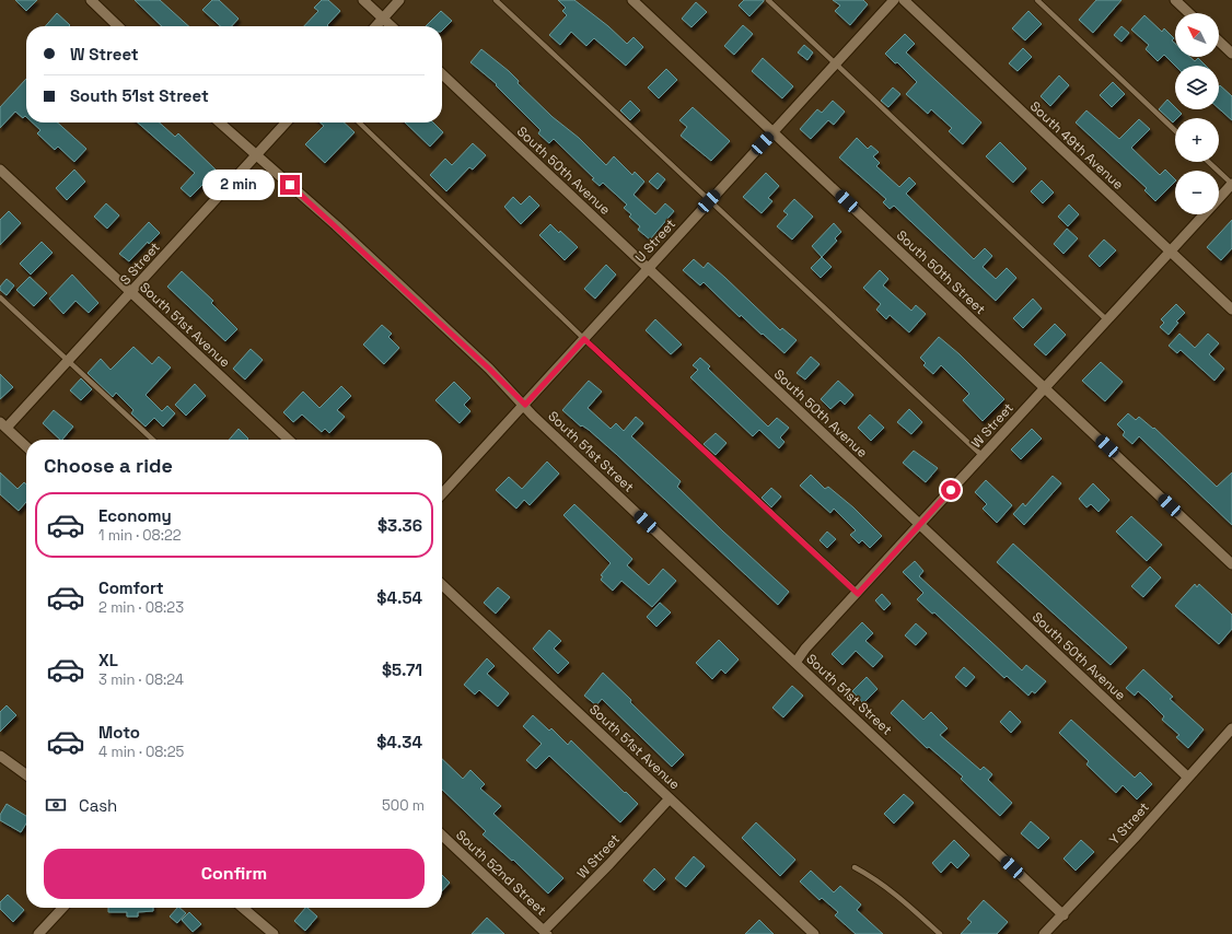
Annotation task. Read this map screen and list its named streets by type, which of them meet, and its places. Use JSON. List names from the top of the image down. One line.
{"streets":{"street":["South 49th Avenue","South 50th Avenue","U Street","S Street","South 50th Street","South 51st Avenue","W Street","South 51st Street","Y Street","South 52nd Street"]},"crossings":[["South 49th Avenue","W Street"],["South 50th Avenue","U Street"],["South 50th Avenue","W Street"],["South 50th Avenue","Y Street"],["U Street","South 50th Street"],["U Street","South 51st Street"],["S Street","South 51st Avenue"],["S Street","South 51st Street"],["South 50th Street","W Street"],["South 51st Avenue","W Street"],["W Street","South 51st Street"],["W Street","South 52nd Street"],["South 51st Street","Y Street"]],"north":"top left","page":{"map_buttons":["+","−"],"banner":["W Street","South 51st Street"],"bubble":"2 min","heading":"Choose a ride","list":[{"name":"Economy","note":"1 min · 08:22","value":"$3.36"},{"name":"Comfort","note":"2 min · 08:23","value":"$4.54"},{"name":"XL","note":"3 min · 08:24","value":"$5.71"},{"name":"Moto","note":"4 min · 08:25","value":"$4.34"}],"pay":["Cash","500 m"],"buttons":"Confirm"}}
